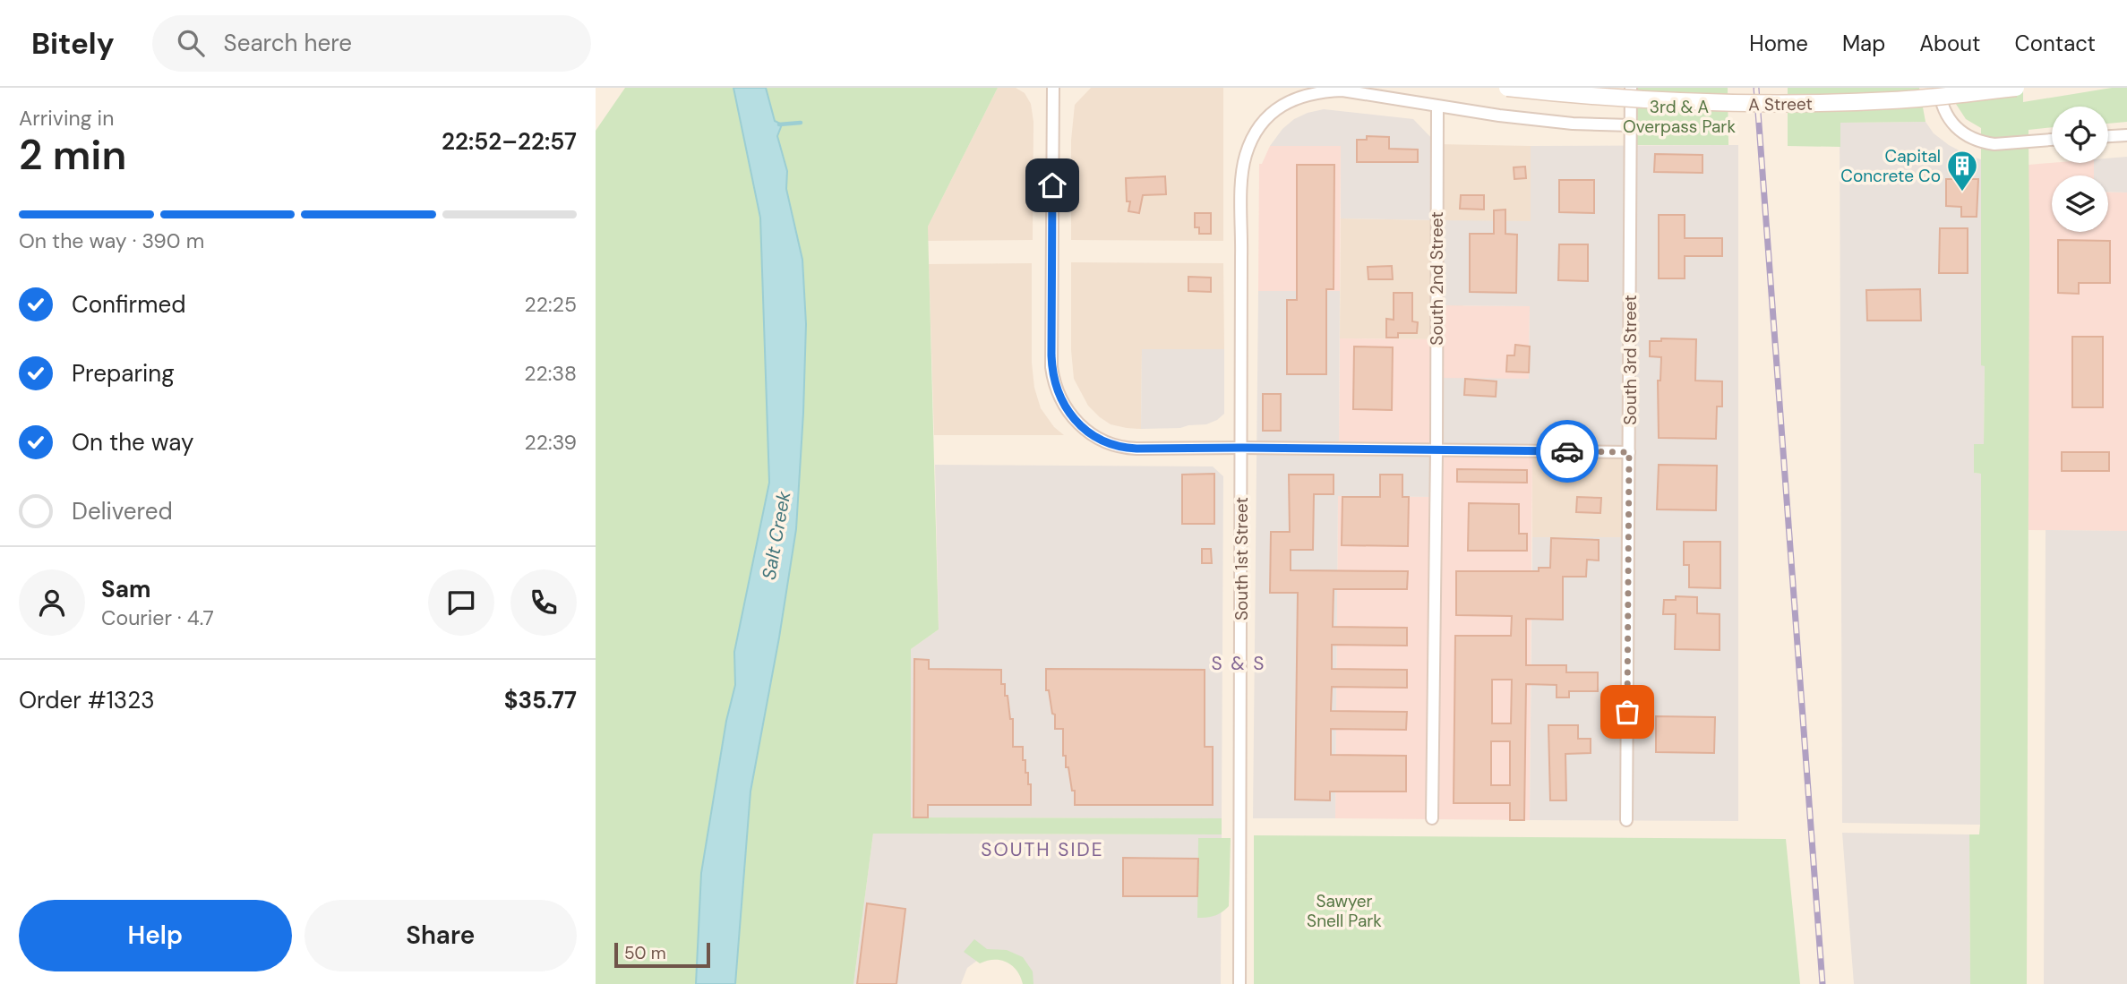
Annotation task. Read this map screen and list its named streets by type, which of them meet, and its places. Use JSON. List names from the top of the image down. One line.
{"streets":{"main road":["A Street"],"street":["South 2nd Street","South 3rd Street","South 1st Street"]},"crossings":[["South 2nd Street","South 1st Street"]],"districts":["S & S","SOUTH SIDE"],"water":["Salt Creek"],"parks":["3rd & A Overpass Park","Sawyer Snell Park"],"places":{"building":["Capital Concrete Co"]},"scale_bar":"50 m","page":{"header":"Bitely","search":"Search here","nav":["Home","Map","About","Contact"],"heading":["2 min","Arriving in","22:52–22:57"],"panel":["Sam","Courier · 4.7","Order #1323","$35.77"],"bar":"On the way · 390 m","list":[["Confirmed","22:25"],["Preparing","22:38"],["On the way","22:39"],"Delivered"],"buttons":["Help","Share"],"scale":"50 m"}}
